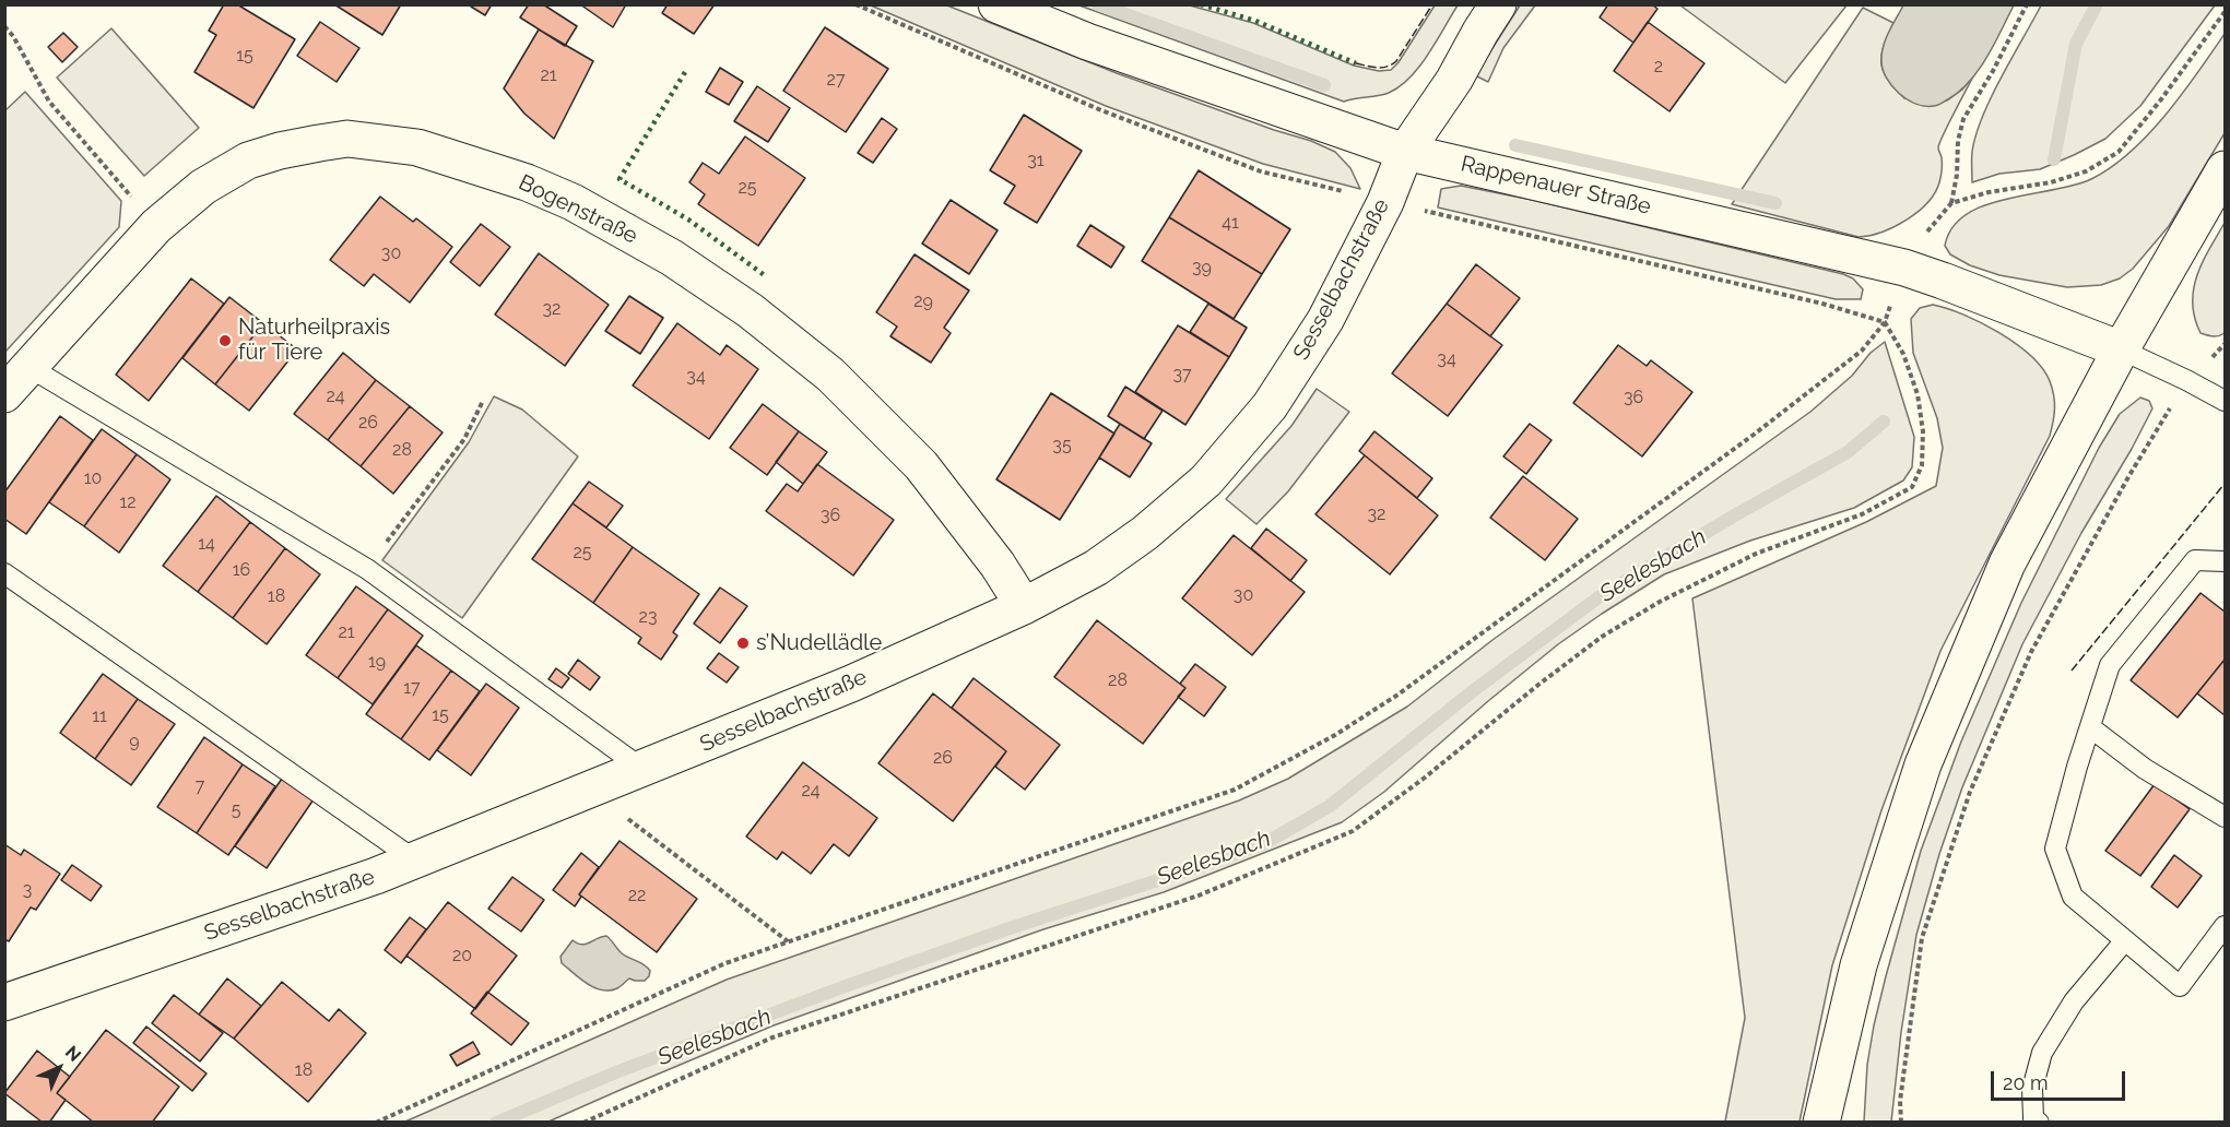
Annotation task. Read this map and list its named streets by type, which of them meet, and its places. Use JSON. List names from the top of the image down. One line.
{"streets":{"street":["Rappenauer Straße","Bogenstraße","Sesselbachstraße"]},"crossings":[["Rappenauer Straße","Sesselbachstraße"],["Bogenstraße","Sesselbachstraße"]],"water":["Seelesbach"],"places":["Naturheilpraxis für Tiere","s’Nudellädle"],"house_numbers":["15","2","21","27","31","25","41","30","39","29","32","34","37","34","24","36","26","35","28","10","12","32","36","14","25","16","30","18","23","21","19","28","17","15","11","9","26","7","24","5","3","22","20","18"],"scale_bar":"20 m","north":"top right"}
